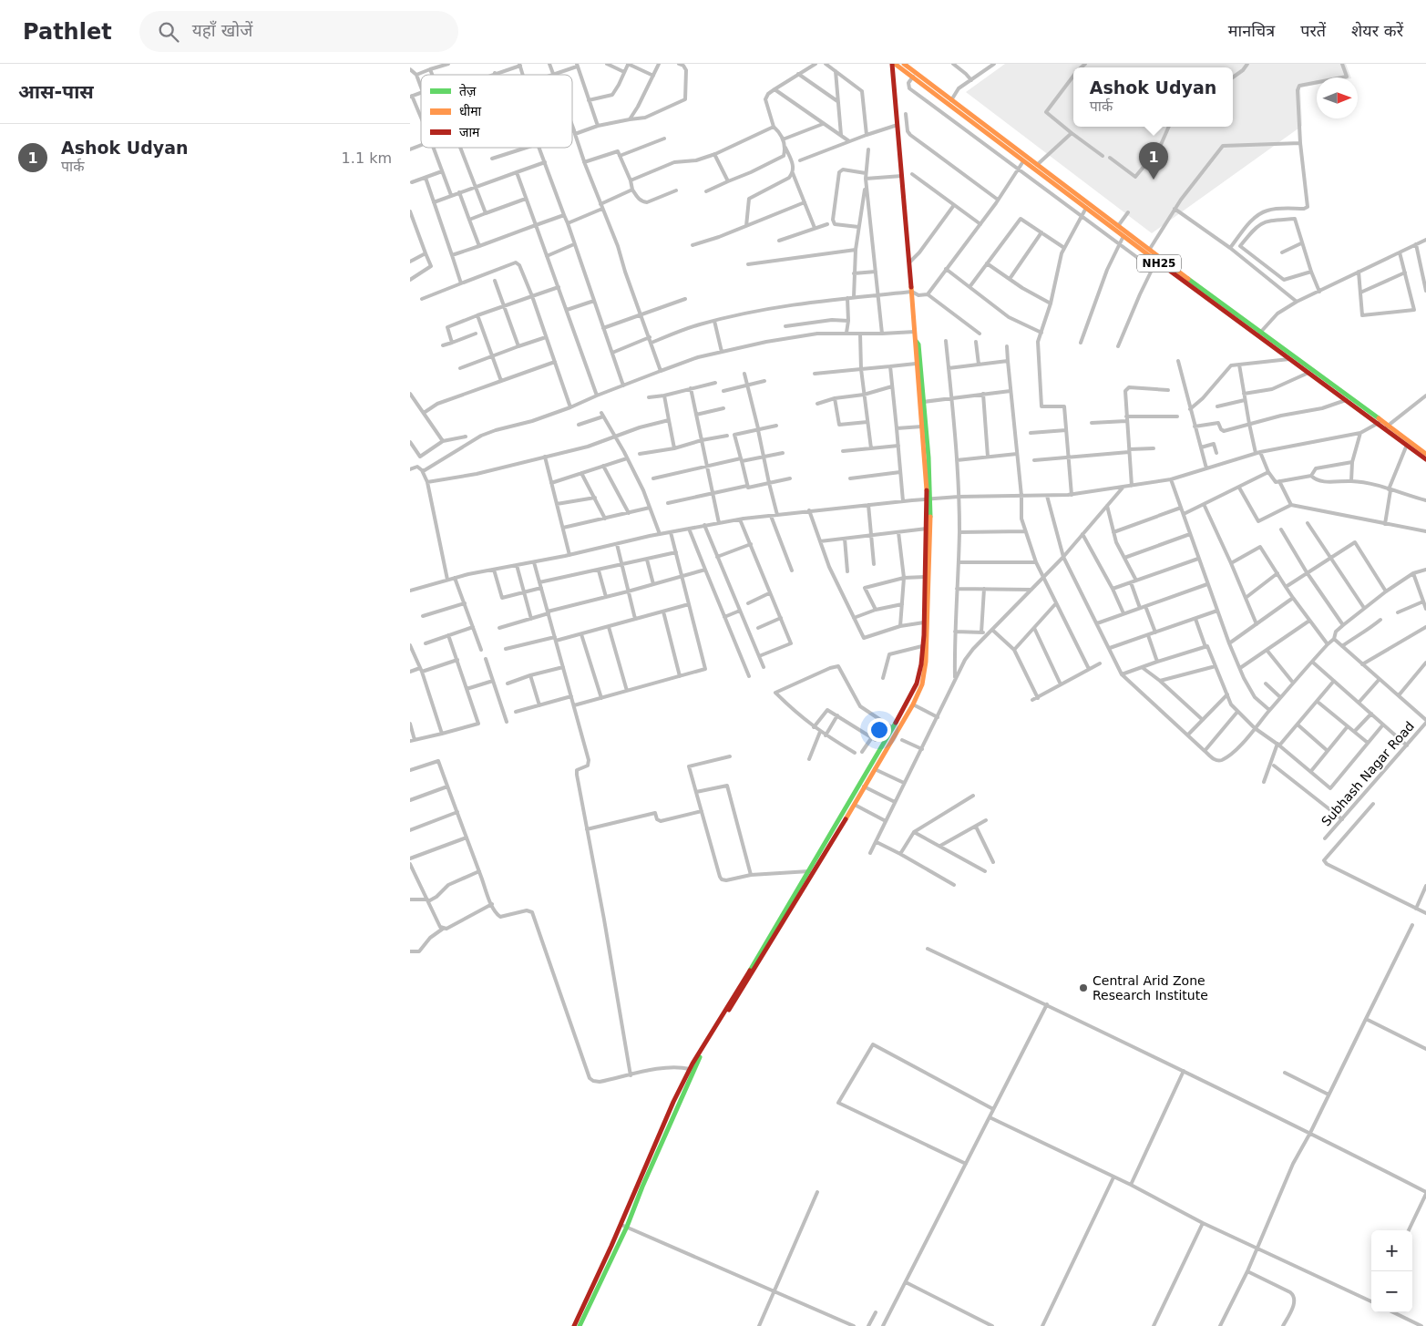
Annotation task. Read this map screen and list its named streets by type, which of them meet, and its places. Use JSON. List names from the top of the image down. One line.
{"streets":{"main road":["NH25"],"street":["Subhash Nagar Road"]},"places":["Central Arid Zone Research Institute"],"legend":["तेज़","धीमा","जाम"],"north":"right","page":{"header":"Pathlet","search":"यहाँ खोजें","nav":["मानचित्र","परतें","शेयर करें"],"heading":"आस-पास","popup":["Ashok Udyan","पार्क"],"list":[{"mark":"1","name":"Ashok Udyan","note":"पार्क","value":"1.1 km"}],"pins":"1","map_buttons":["+","−"]}}
